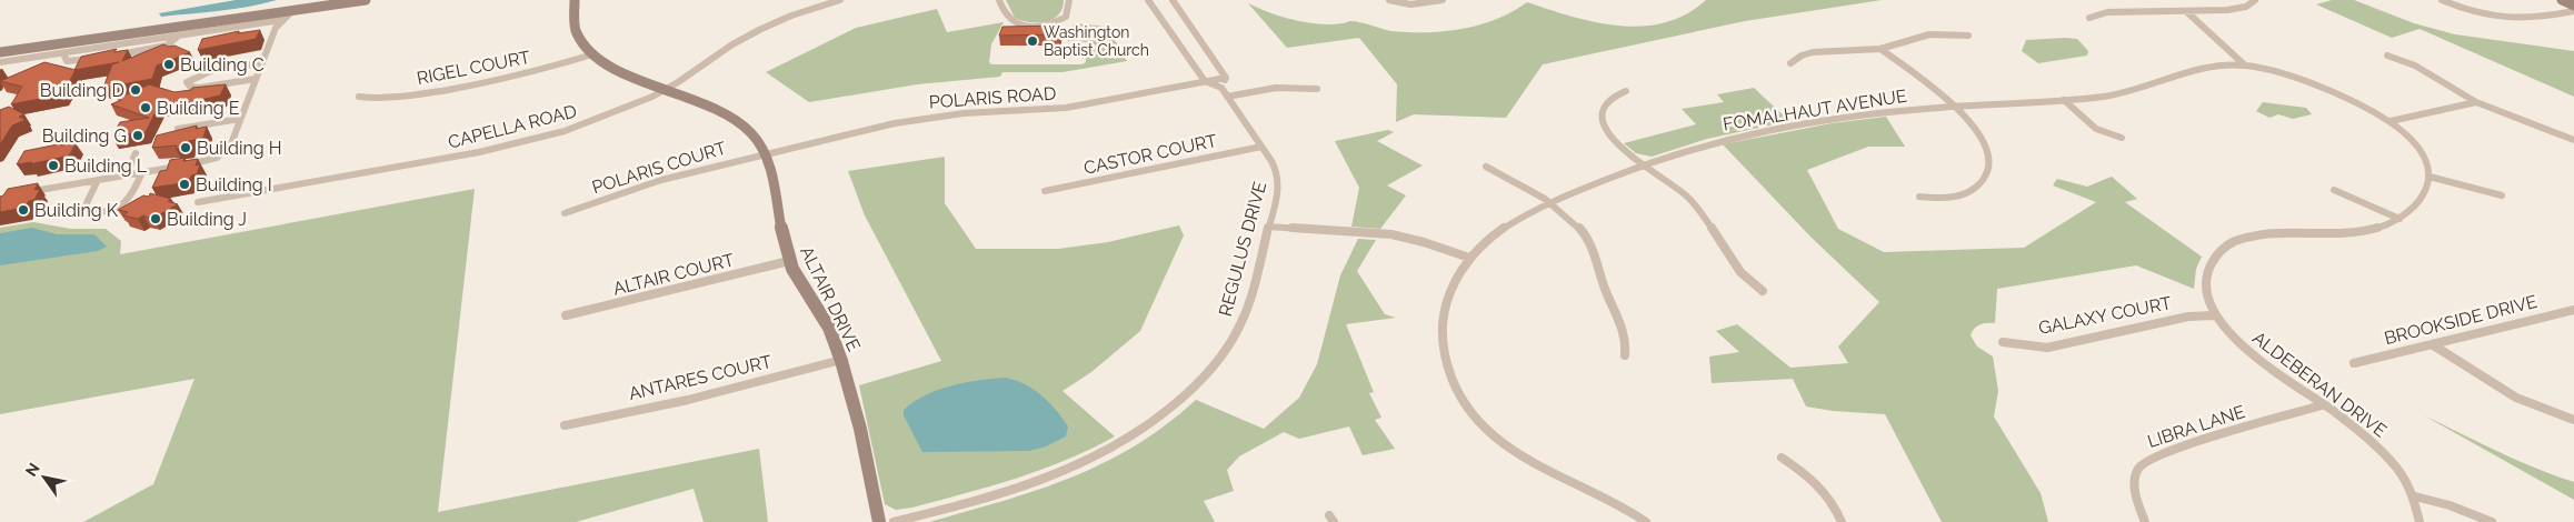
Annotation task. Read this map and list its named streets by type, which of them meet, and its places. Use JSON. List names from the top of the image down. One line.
{"streets":{"street":["RIGEL COURT","POLARIS ROAD","FOMALHAUT AVENUE","CAPELLA ROAD","CASTOR COURT","POLARIS COURT","REGULUS DRIVE","ALTAIR COURT","ALTAIR DRIVE","GALAXY COURT","BROOKSIDE DRIVE","ANTARES COURT","ALDEBERAN DRIVE","LIBRA LANE"]},"crossings":[["RIGEL COURT","ALTAIR DRIVE"],["POLARIS ROAD","POLARIS COURT"],["POLARIS ROAD","ALTAIR DRIVE"],["CAPELLA ROAD","ALTAIR DRIVE"],["CASTOR COURT","REGULUS DRIVE"],["POLARIS COURT","ALTAIR DRIVE"],["ALTAIR COURT","ALTAIR DRIVE"],["ALTAIR DRIVE","ANTARES COURT"],["GALAXY COURT","ALDEBERAN DRIVE"],["ALDEBERAN DRIVE","LIBRA LANE"]],"places":["Washington Baptist Church","Building C","Building D","Building E","Building G","Building H","Building L","Building I","Building K","Building J"],"north":"top left"}
